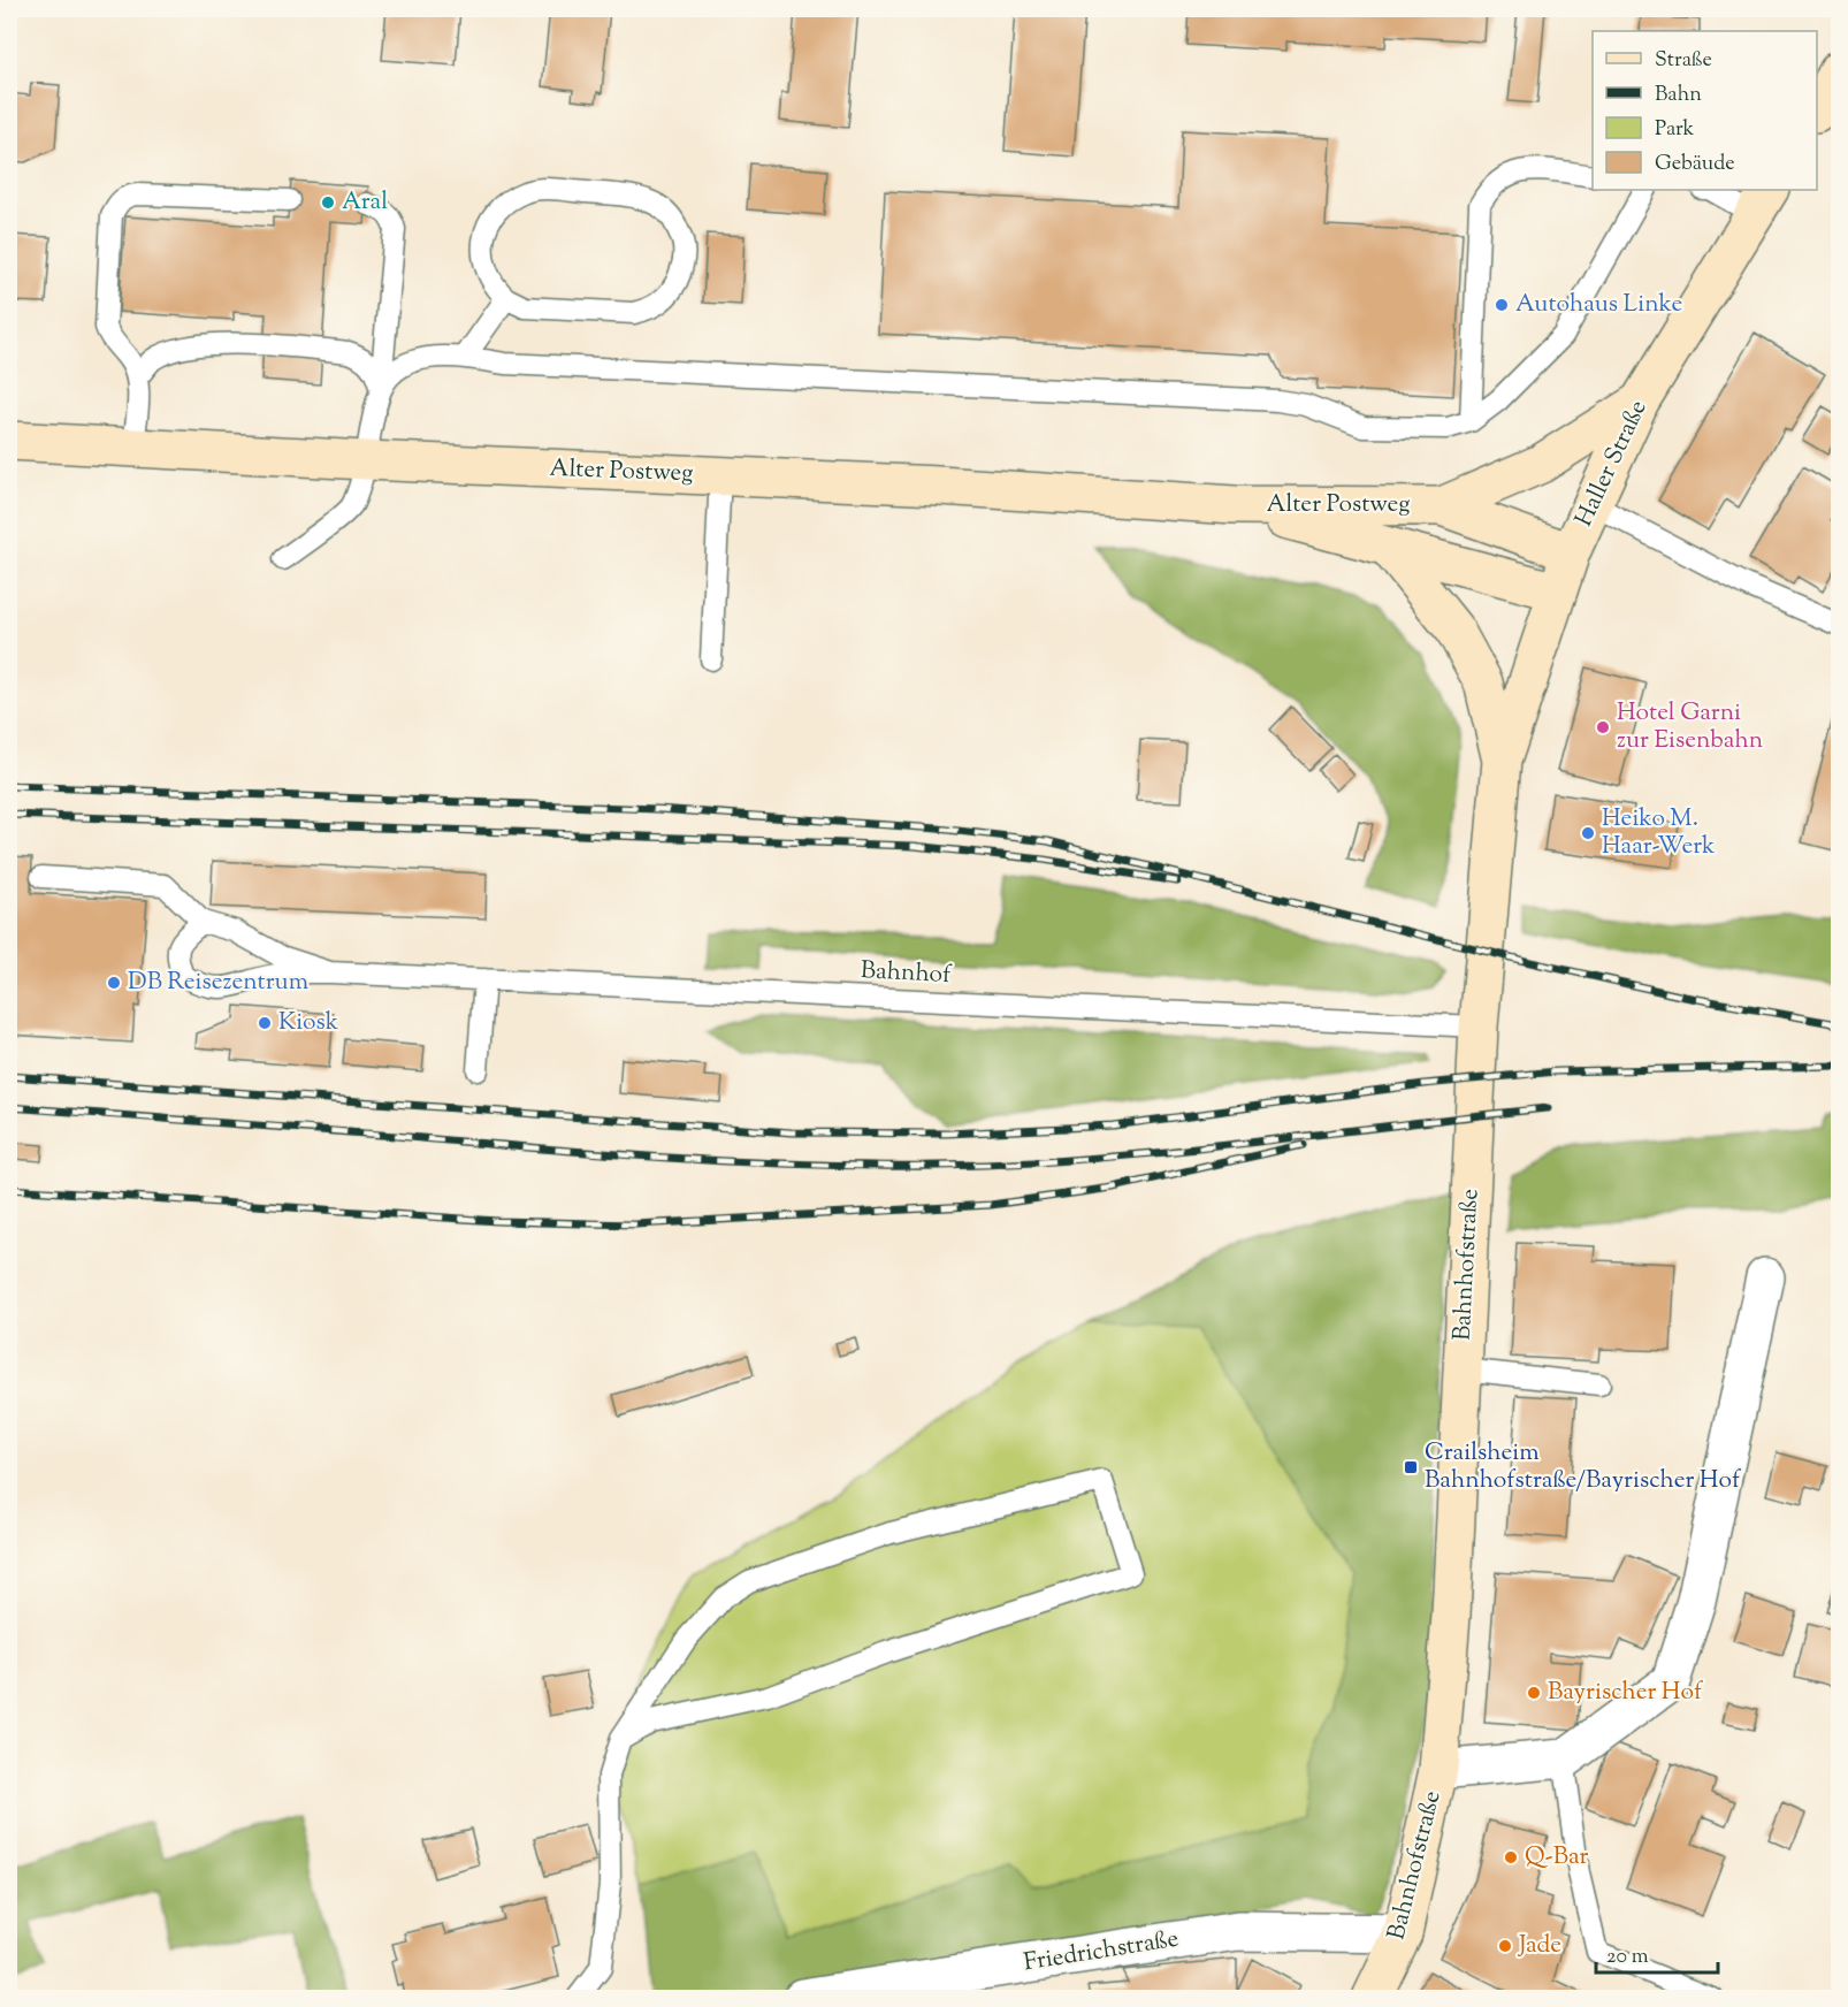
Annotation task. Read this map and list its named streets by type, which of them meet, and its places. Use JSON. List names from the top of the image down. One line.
{"streets":{"main road":["Haller Straße","Alter Postweg","Bahnhofstraße"],"street":["Friedrichstraße"],"lane":["Bahnhof"]},"crossings":[["Haller Straße","Alter Postweg"],["Haller Straße","Bahnhofstraße"],["Alter Postweg","Bahnhofstraße"],["Bahnhof","Bahnhofstraße"],["Bahnhofstraße","Friedrichstraße"]],"places":{"other":["Aral","Autohaus Linke","Hotel Garni zur Eisenbahn","Heiko M. Haar-Werk","DB Reisezentrum","Kiosk","Bayrischer Hof","Q-Bar","Jade"],"transit":["Crailsheim Bahnhofstraße/Bayrischer Hof"]},"legend":["Straße","Bahn","Park","Gebäude"],"scale_bar":"20 m"}
